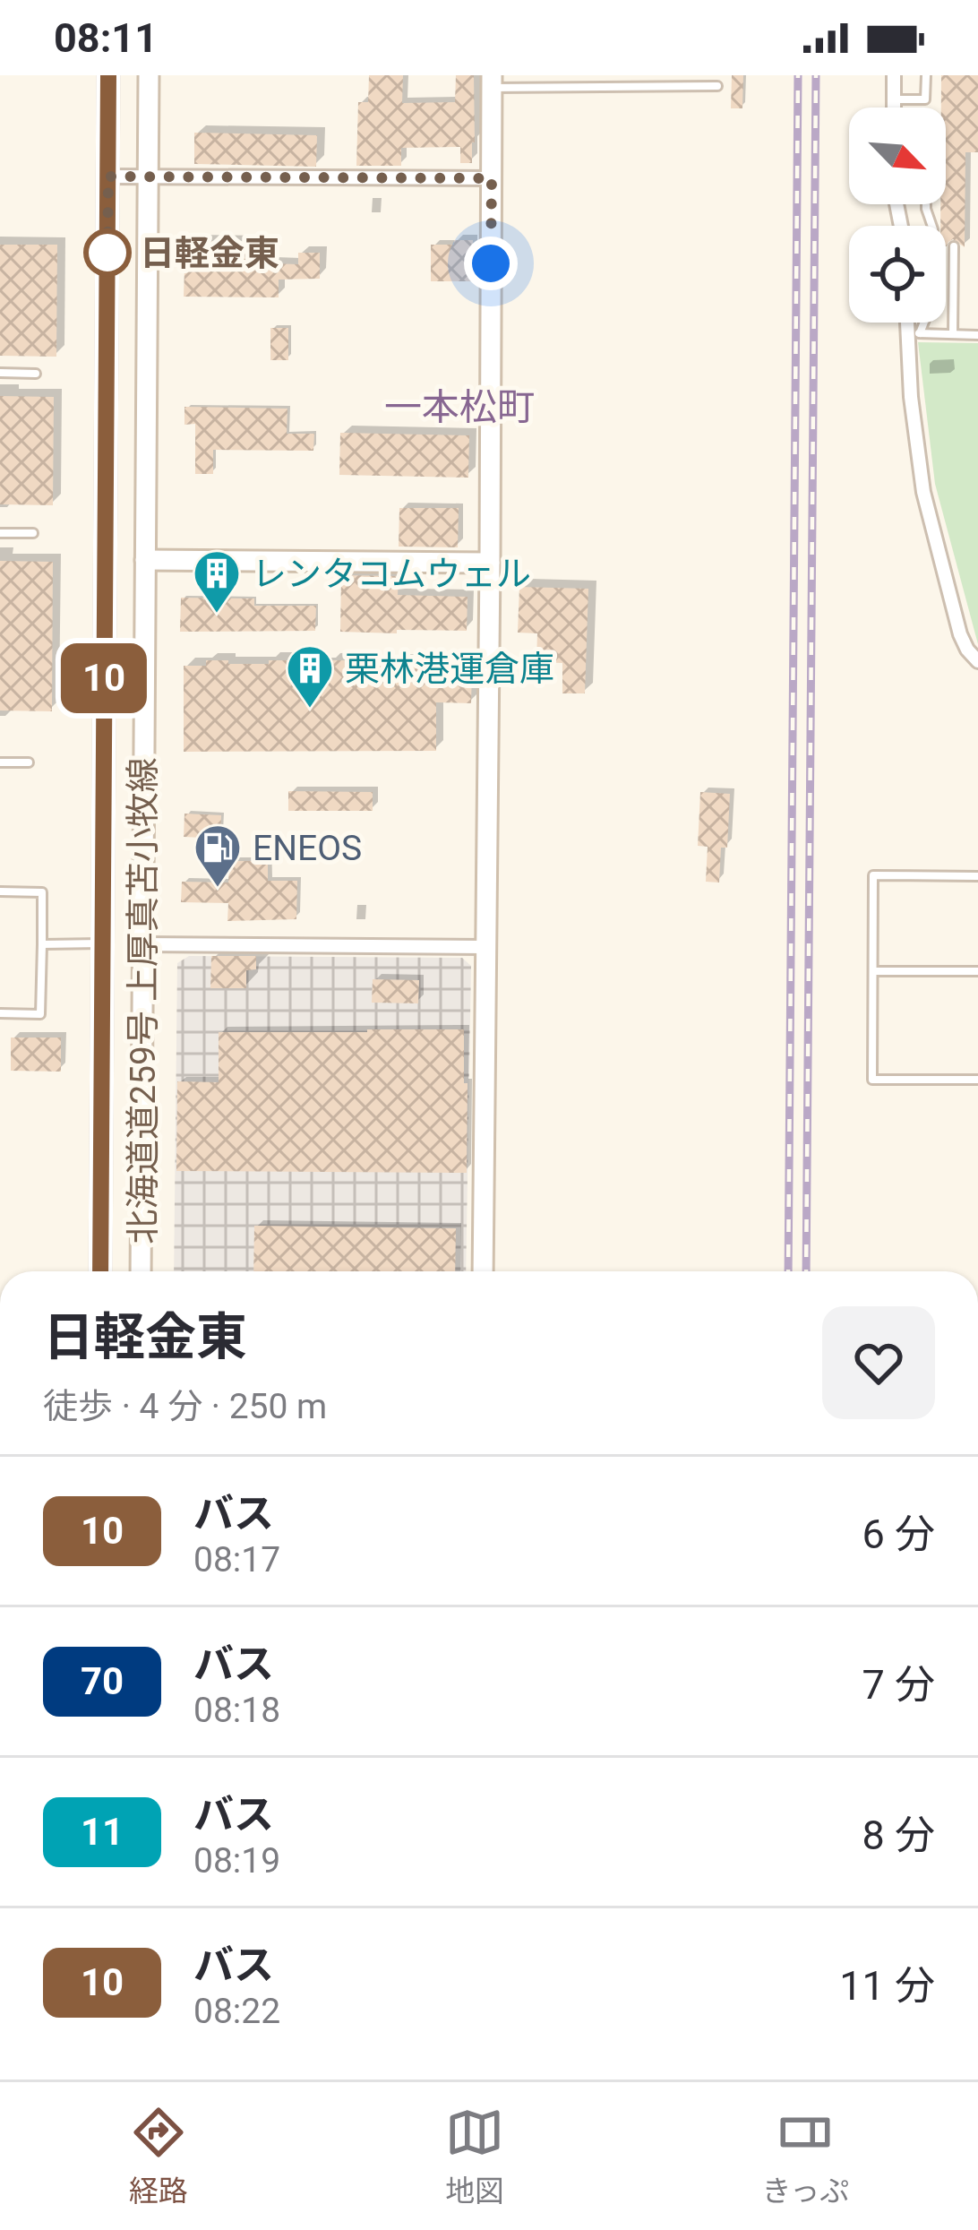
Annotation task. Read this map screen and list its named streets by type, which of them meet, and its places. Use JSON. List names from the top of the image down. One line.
{"streets":{"main road":["北海道道259号 上厚真苫小牧線"]},"districts":["一本松町"],"places":{"other":["日軽金東"],"building":["レンタコムウェル","栗林港運倉庫"],"fuel station":["ENEOS"]},"lines":["bus line 10"],"north":"bottom right","page":{"status":"08:11","on_map":"10","heading":["日軽金東","徒歩 · 4 分 · 250 m"],"list":[{"mark":"10","name":"バス","note":"08:17","value":"6 分"},{"mark":"70","name":"バス","note":"08:18","value":"7 分"},{"mark":"11","name":"バス","note":"08:19","value":"8 分"},{"mark":"10","name":"バス","note":"08:22","value":"11 分"}],"tabs":["経路","地図","きっぷ"]}}
